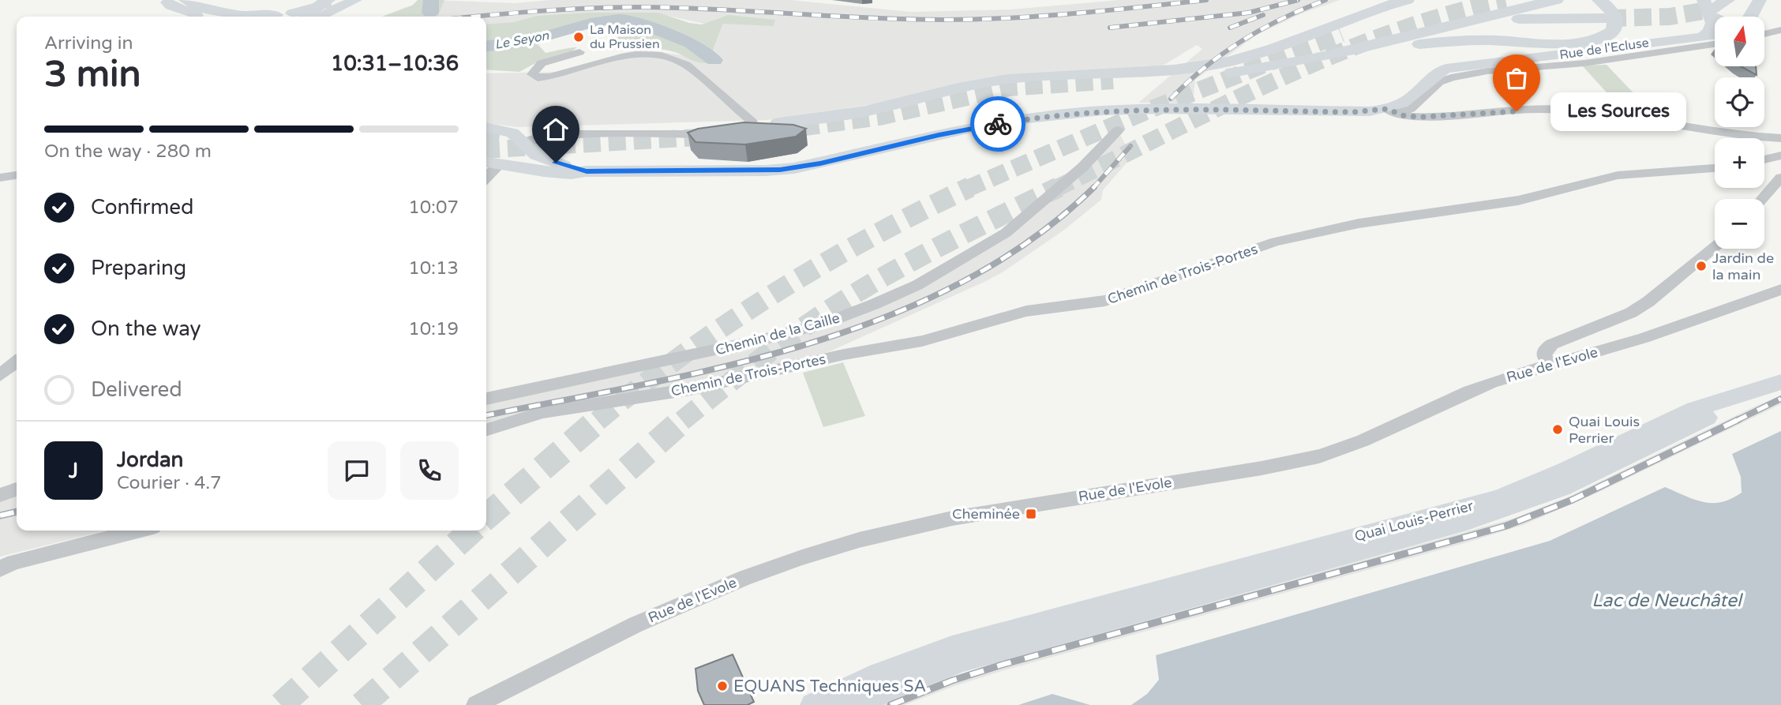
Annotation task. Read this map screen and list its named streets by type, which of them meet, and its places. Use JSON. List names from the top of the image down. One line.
{"streets":{"main road":["Rue de l'Ecluse","Quai Louis-Perrier"],"street":["Chemin de Trois-Portes","Chemin de la Caille","Rue de l'Evole"]},"water":["Le Seyon","Lac de Neuchâtel"],"places":{"other":["La Maison du Prussien","Les Sources","Jardin de la main","Quai Louis Perrier","EQUANS Techniques SA"],"transit":["Cheminée"]},"north":"top","page":{"map_buttons":["+","−"],"heading":["3 min","Arriving in","10:31–10:36"],"panel":["Jordan","Courier · 4.7"],"bubble":"Les Sources","bar":"On the way · 280 m","list":[["Confirmed","10:07"],["Preparing","10:13"],["On the way","10:19"],"Delivered"],"round":"J"}}
